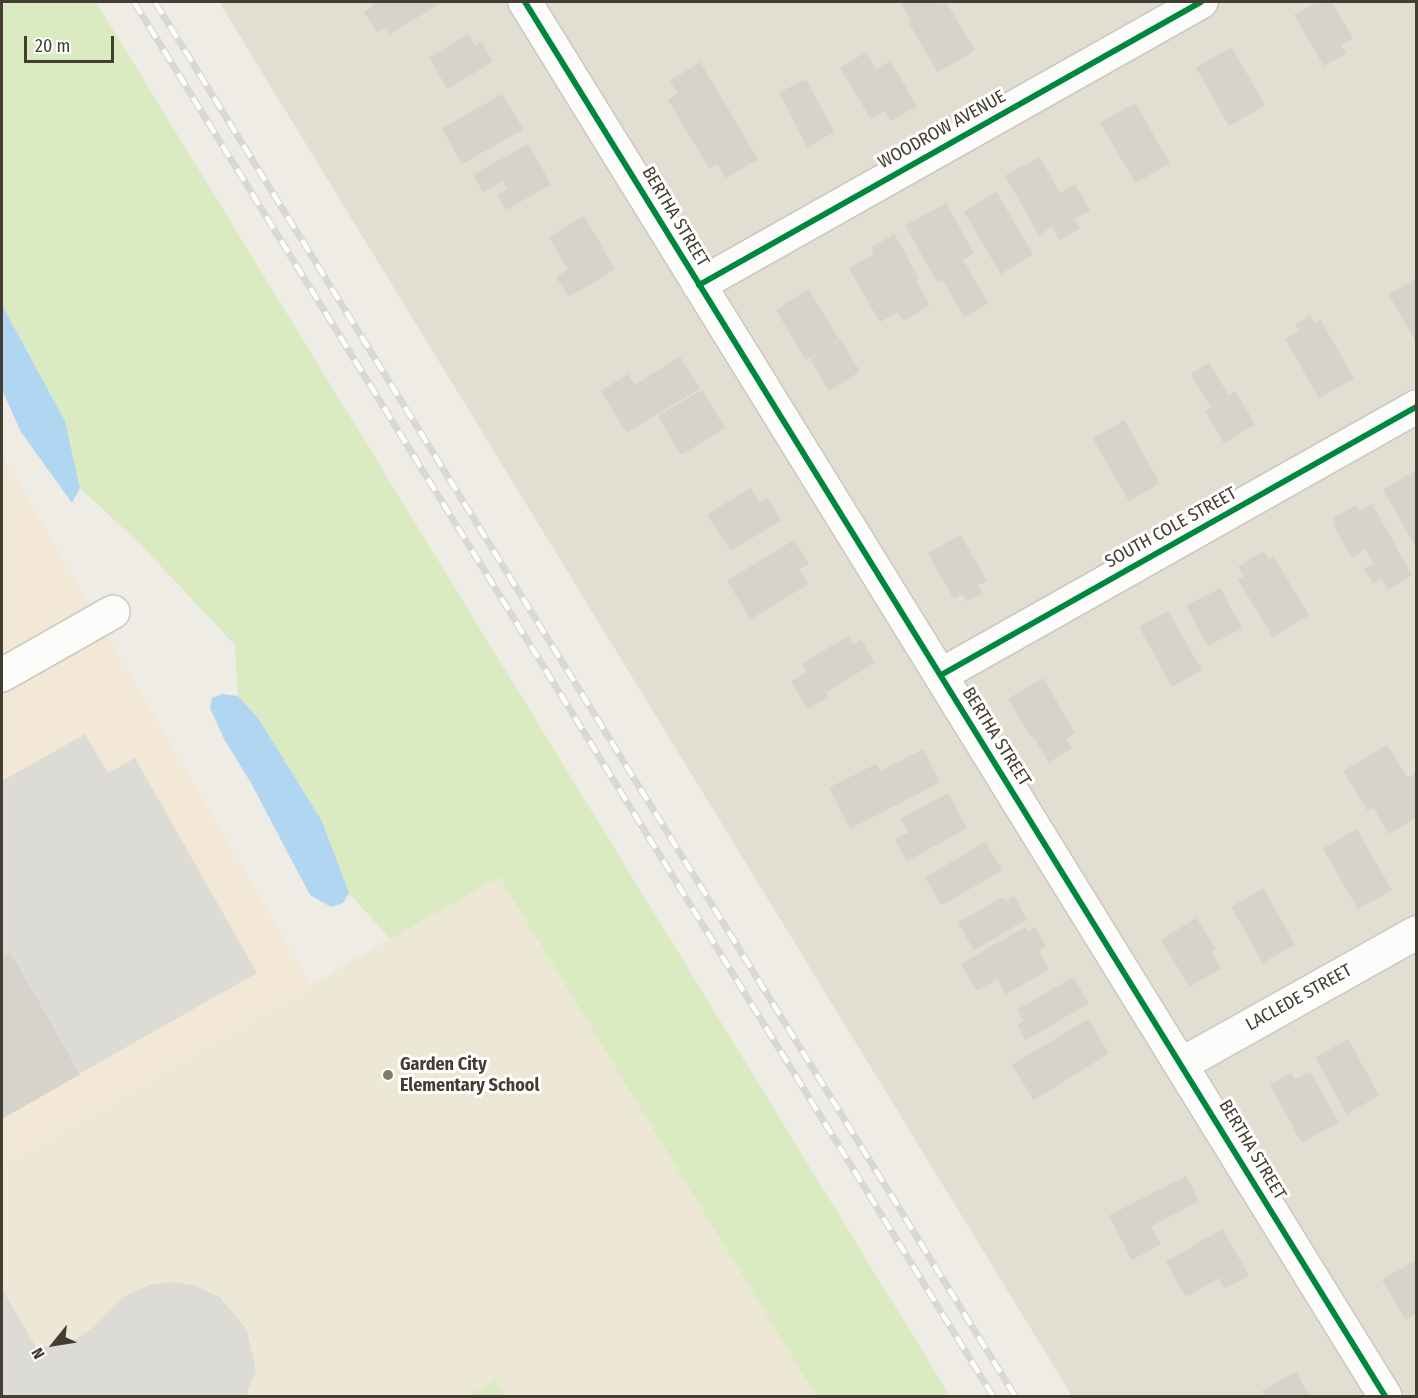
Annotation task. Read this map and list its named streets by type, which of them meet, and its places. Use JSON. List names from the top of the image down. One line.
{"streets":{"street":["WOODROW AVENUE","BERTHA STREET","SOUTH COLE STREET","LACLEDE STREET"]},"crossings":[["WOODROW AVENUE","BERTHA STREET"],["BERTHA STREET","SOUTH COLE STREET"],["BERTHA STREET","LACLEDE STREET"]],"places":["Garden City Elementary School"],"scale_bar":"20 m","north":"bottom left"}
